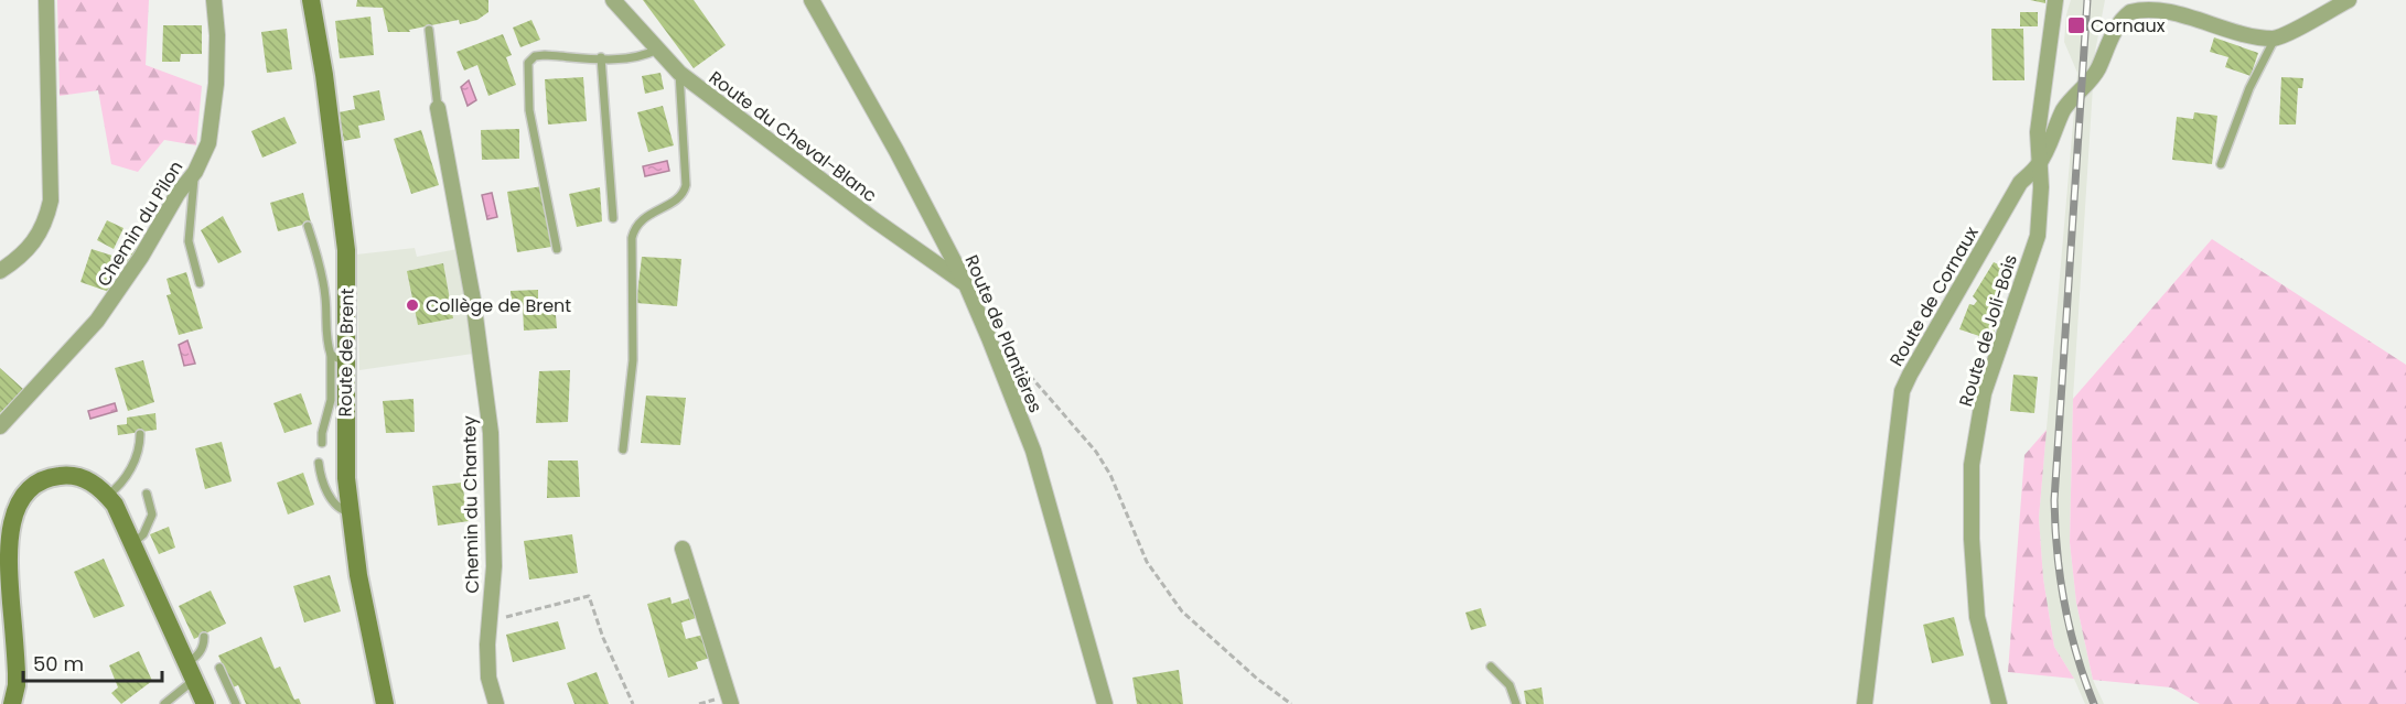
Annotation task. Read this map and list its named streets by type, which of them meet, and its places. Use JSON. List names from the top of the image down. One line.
{"streets":{"main road":["Route de Brent"],"street":["Route du Cheval-Blanc","Chemin du Pilon","Route de Cornaux","Route de Joli-Bois","Route de Plantières","Chemin du Chantey"]},"crossings":[["Route du Cheval-Blanc","Route de Plantières"],["Route de Cornaux","Route de Joli-Bois"]],"places":{"transit":["Cornaux"],"other":["Collège de Brent"]},"scale_bar":"50 m"}
